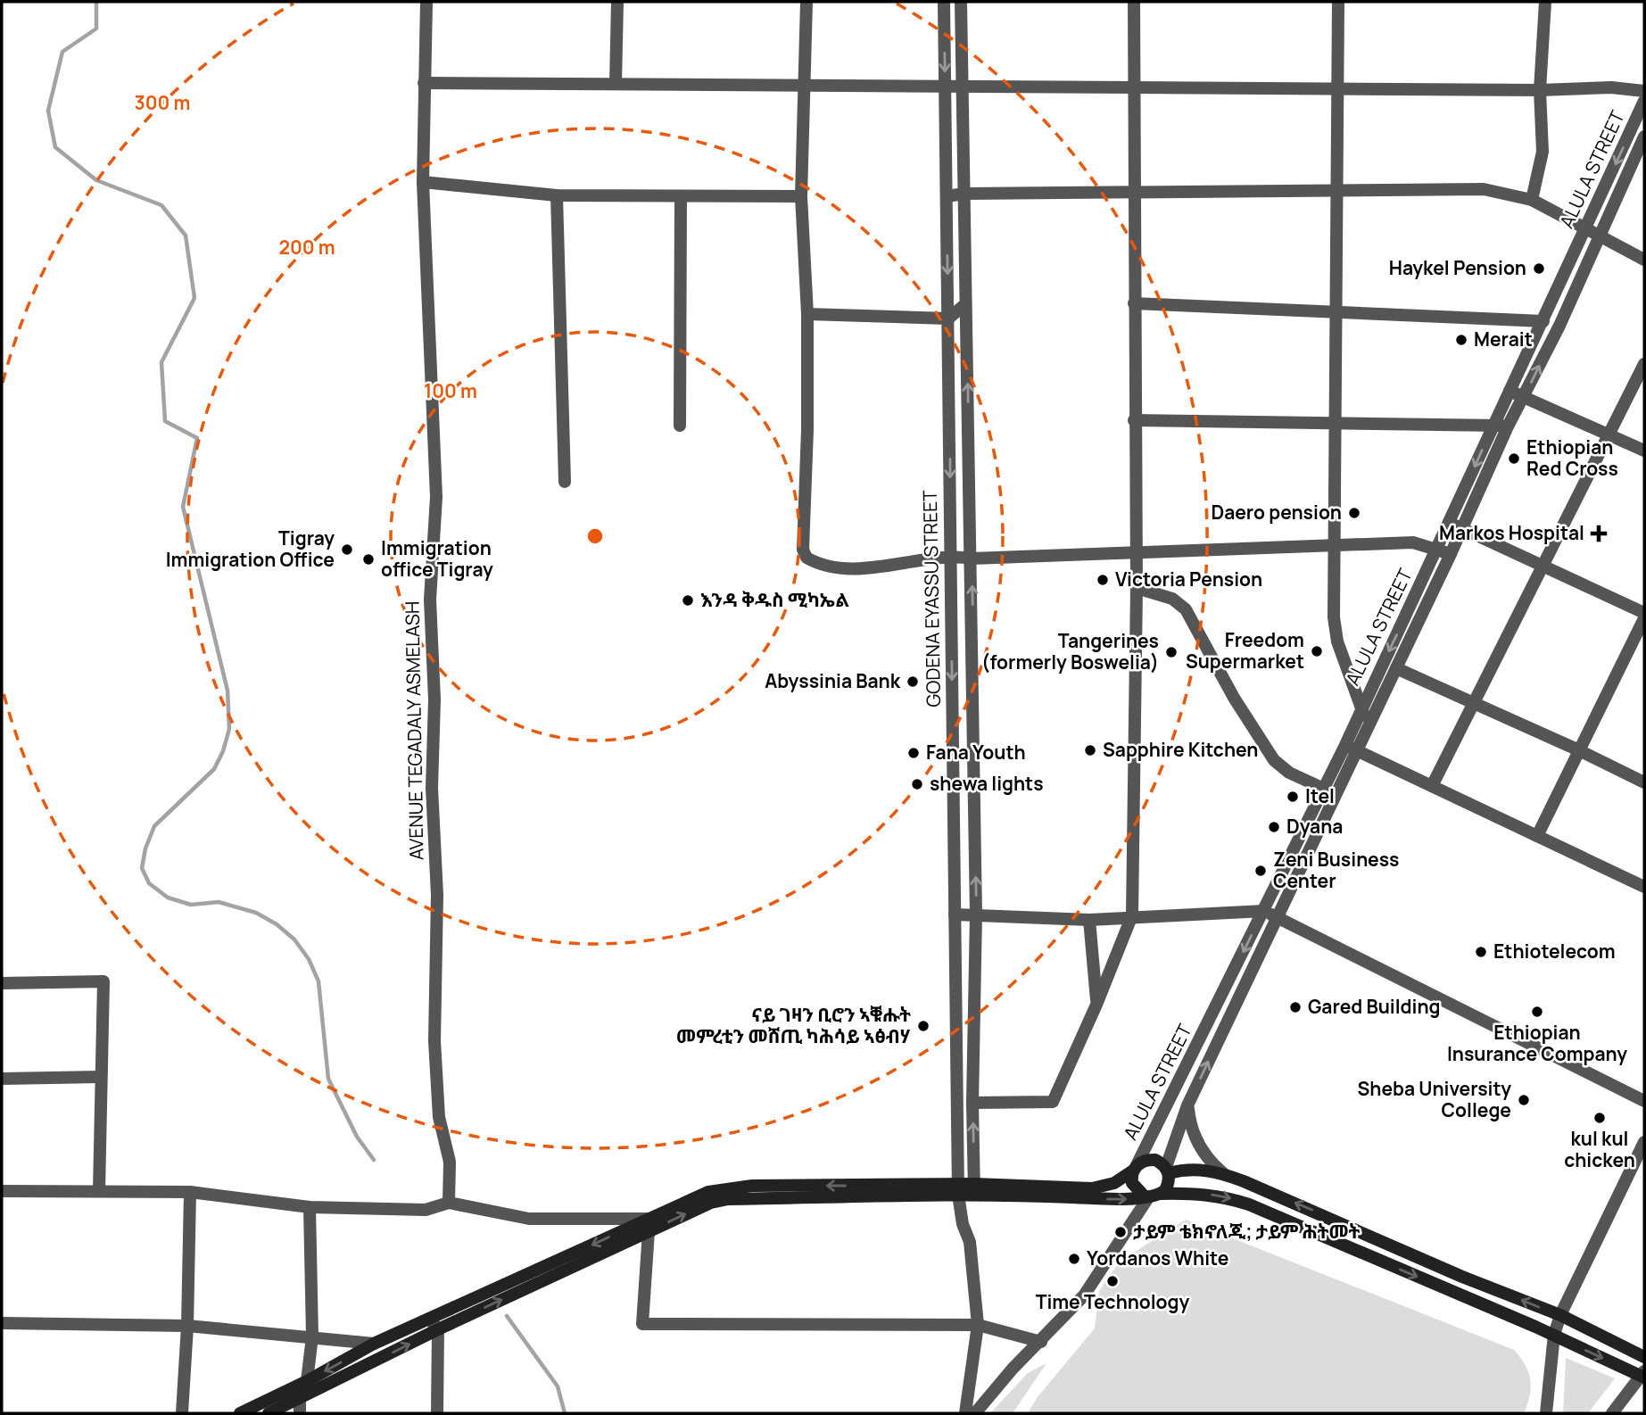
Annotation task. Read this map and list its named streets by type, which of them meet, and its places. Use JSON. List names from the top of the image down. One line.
{"streets":{"street":["ALULA STREET","GODENA EYASSU STREET","AVENUE TEGADALY ASMELASH"]},"places":{"other":["Haykel Pension","Merait","Ethiopian Red Cross","Daero pension","Tigray Immigration Office","Immigration office Tigray","Victoria Pension","እንዳ ቅዱስ ሚካኤል","Freedom Supermarket","Tangerines (formerly Boswelia)","Abyssinia Bank","Sapphire Kitchen","Fana Youth","shewa lights","Itel","Dyana","Zeni Business Center","Ethiotelecom","Gared Building","Ethiopian Insurance Company","ናይ ገዛን ቢሮን ኣቑሑት መምረቲን መሸጢ ካሕሳይ ኣፅብሃ","Sheba University College","kul kul chicken","ታይም ቴክኖለጂ; ታይም ሕትመት","Yordanos White","Time Technology"],"health":["Markos Hospital"]},"rings":["300 m","200 m","100 m"]}
